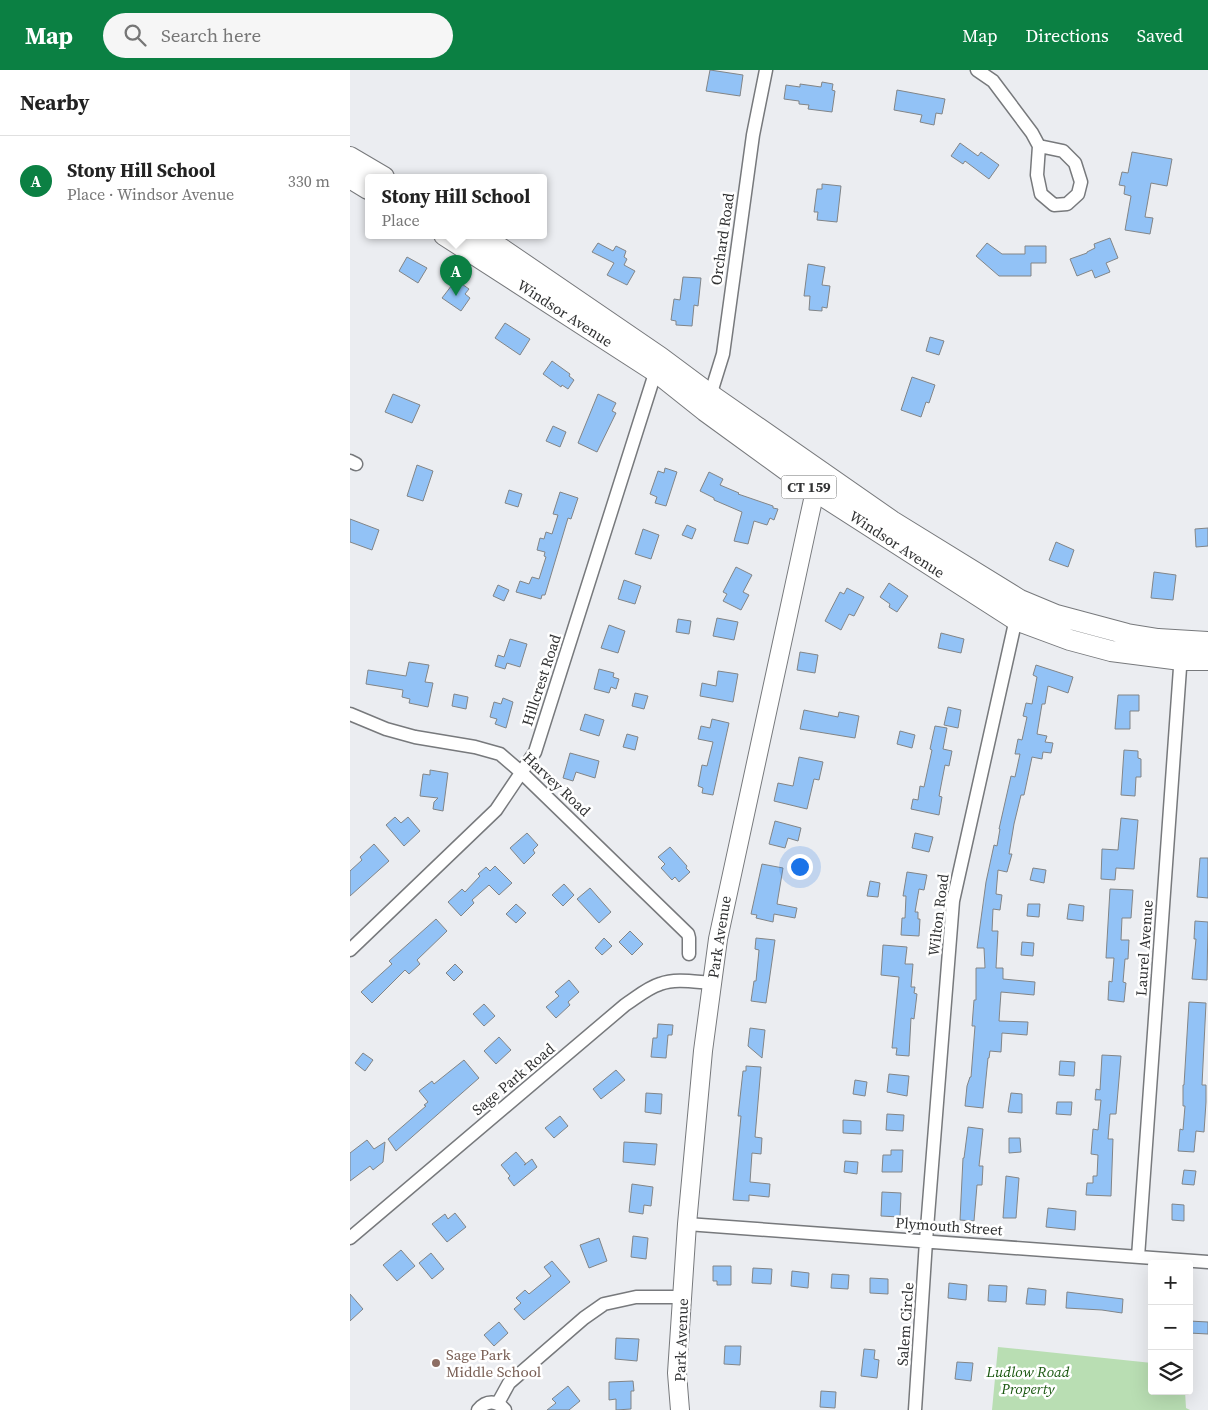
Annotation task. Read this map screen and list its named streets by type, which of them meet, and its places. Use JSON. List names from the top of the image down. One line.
{"streets":{"main road":["Windsor Avenue","CT 159","Park Avenue"],"street":["Orchard Road","Hillcrest Road","Harvey Road","Wilton Road","Laurel Avenue","Sage Park Road","Plymouth Street","Salem Circle"]},"crossings":[["Orchard Road","Windsor Avenue"],["Windsor Avenue","Hillcrest Road"],["Windsor Avenue","Wilton Road"],["Windsor Avenue","Park Avenue"],["Windsor Avenue","Laurel Avenue"],["Hillcrest Road","Harvey Road"],["Wilton Road","Plymouth Street"],["Wilton Road","Salem Circle"],["Park Avenue","Sage Park Road"],["Park Avenue","Plymouth Street"],["Laurel Avenue","Plymouth Street"],["Plymouth Street","Salem Circle"]],"parks":["Ludlow Road Property"],"places":["Sage Park Middle School"],"page":{"header":"Map","search":"Search here","nav":["Map","Directions","Saved"],"heading":"Nearby","list":[{"mark":"A","name":"Stony Hill School","note":"Place · Windsor Avenue","value":"330 m"}],"popup":["Stony Hill School","Place"],"pins":"A","map_buttons":["+","−"]}}
